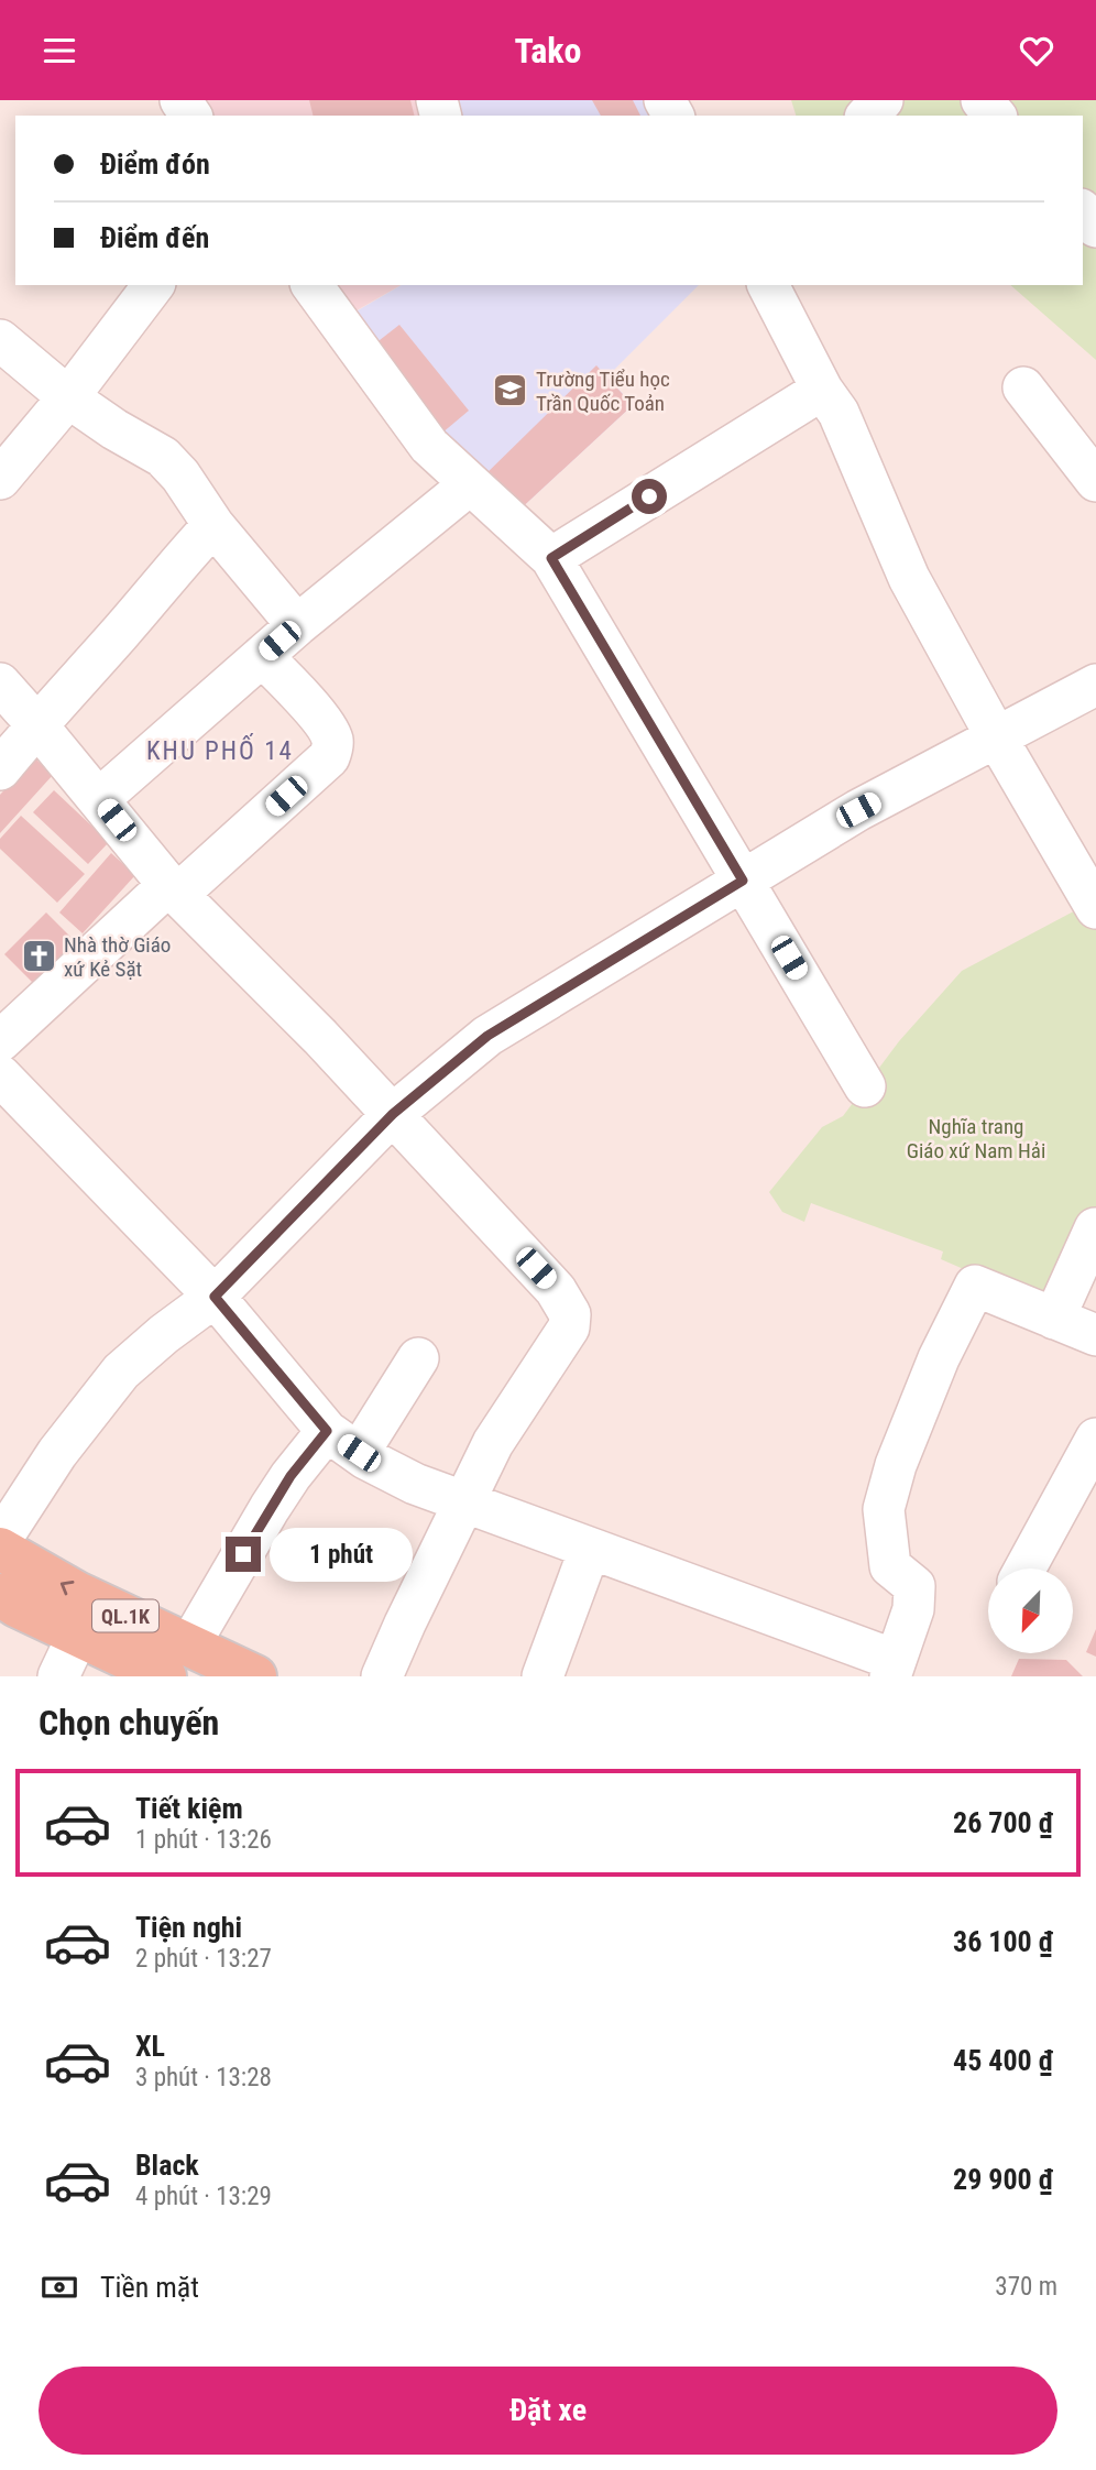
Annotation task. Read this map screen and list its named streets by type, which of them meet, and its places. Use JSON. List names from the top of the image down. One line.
{"streets":{"main road":["QL.1K"]},"districts":["KHU PHỐ 14"],"parks":["Nghĩa trang Giáo xứ Nam Hải"],"places":{"school or university":["Trường Tiểu học Trần Quốc Toản"],"church":["Nhà thờ Giáo xứ Kẻ Sặt"]},"north":"bottom left","page":{"header":"Tako","banner":["Điểm đón","Điểm đến"],"bubble":"1 phút","heading":"Chọn chuyến","list":[{"name":"Tiết kiệm","note":"1 phút · 13:26","value":"26 700 ₫"},{"name":"Tiện nghi","note":"2 phút · 13:27","value":"36 100 ₫"},{"name":"XL","note":"3 phút · 13:28","value":"45 400 ₫"},{"name":"Black","note":"4 phút · 13:29","value":"29 900 ₫"}],"pay":["Tiền mặt","370 m"],"buttons":"Đặt xe"}}
